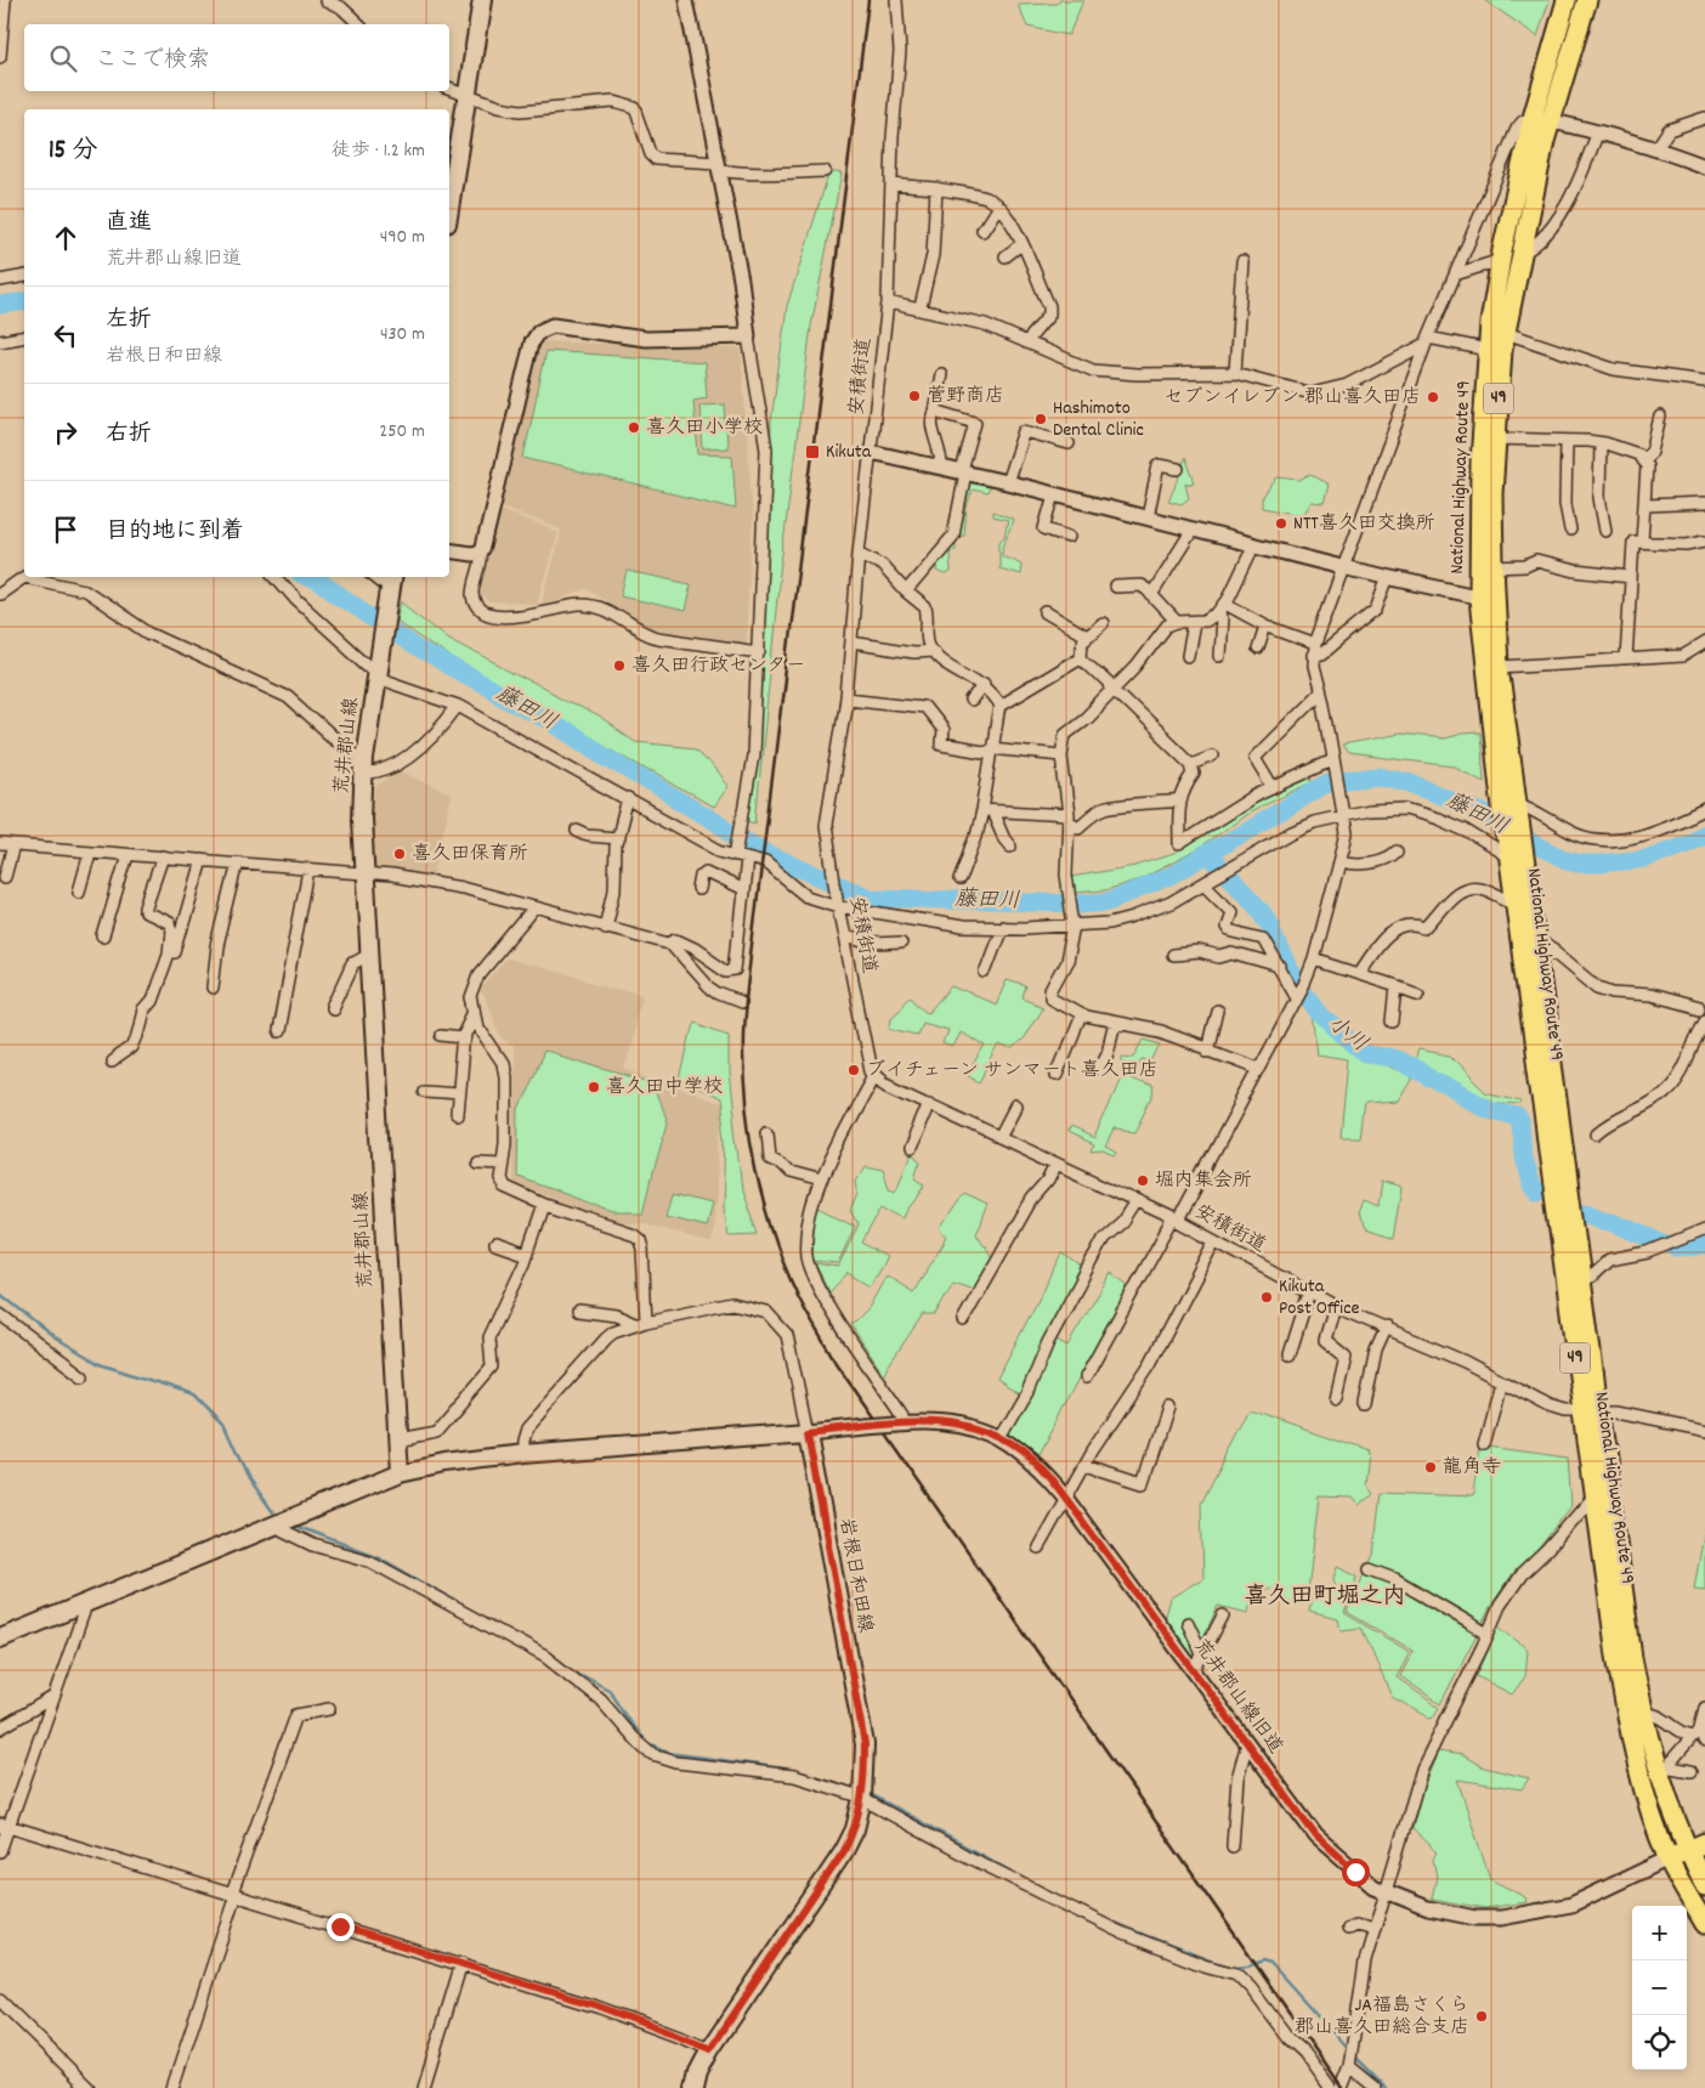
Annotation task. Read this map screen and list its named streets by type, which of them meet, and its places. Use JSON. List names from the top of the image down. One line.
{"streets":{"main road":["49","National Highway Route 49","荒井郡山線","岩根日和田線"],"street":["安積街道","荒井郡山線旧道"]},"crossings":[["安積街道","National Highway Route 49"],["National Highway Route 49","荒井郡山線旧道"],["岩根日和田線","荒井郡山線旧道"]],"districts":["喜久田町堀之内"],"water":["藤田川","小川"],"places":{"other":["菅野商店","セブンイレブン 郡山喜久田店","Hashimoto Dental Clinic","喜久田小学校","NTT喜久田交換所","喜久田行政センター","喜久田保育所","ブイチェーン サンマート喜久田店","喜久田中学校","堀内集会所","Kikuta Post Office","龍角寺","JA福島さくら 郡山喜久田総合支店"],"transit":["Kikuta"]},"page":{"search":"ここで検索","heading":["15 分","徒歩 · 1.2 km"],"list":[["直進","荒井郡山線旧道","490 m"],["左折","岩根日和田線","430 m"],["右折","250 m"],"目的地に到着"],"map_buttons":["+","−"]}}
